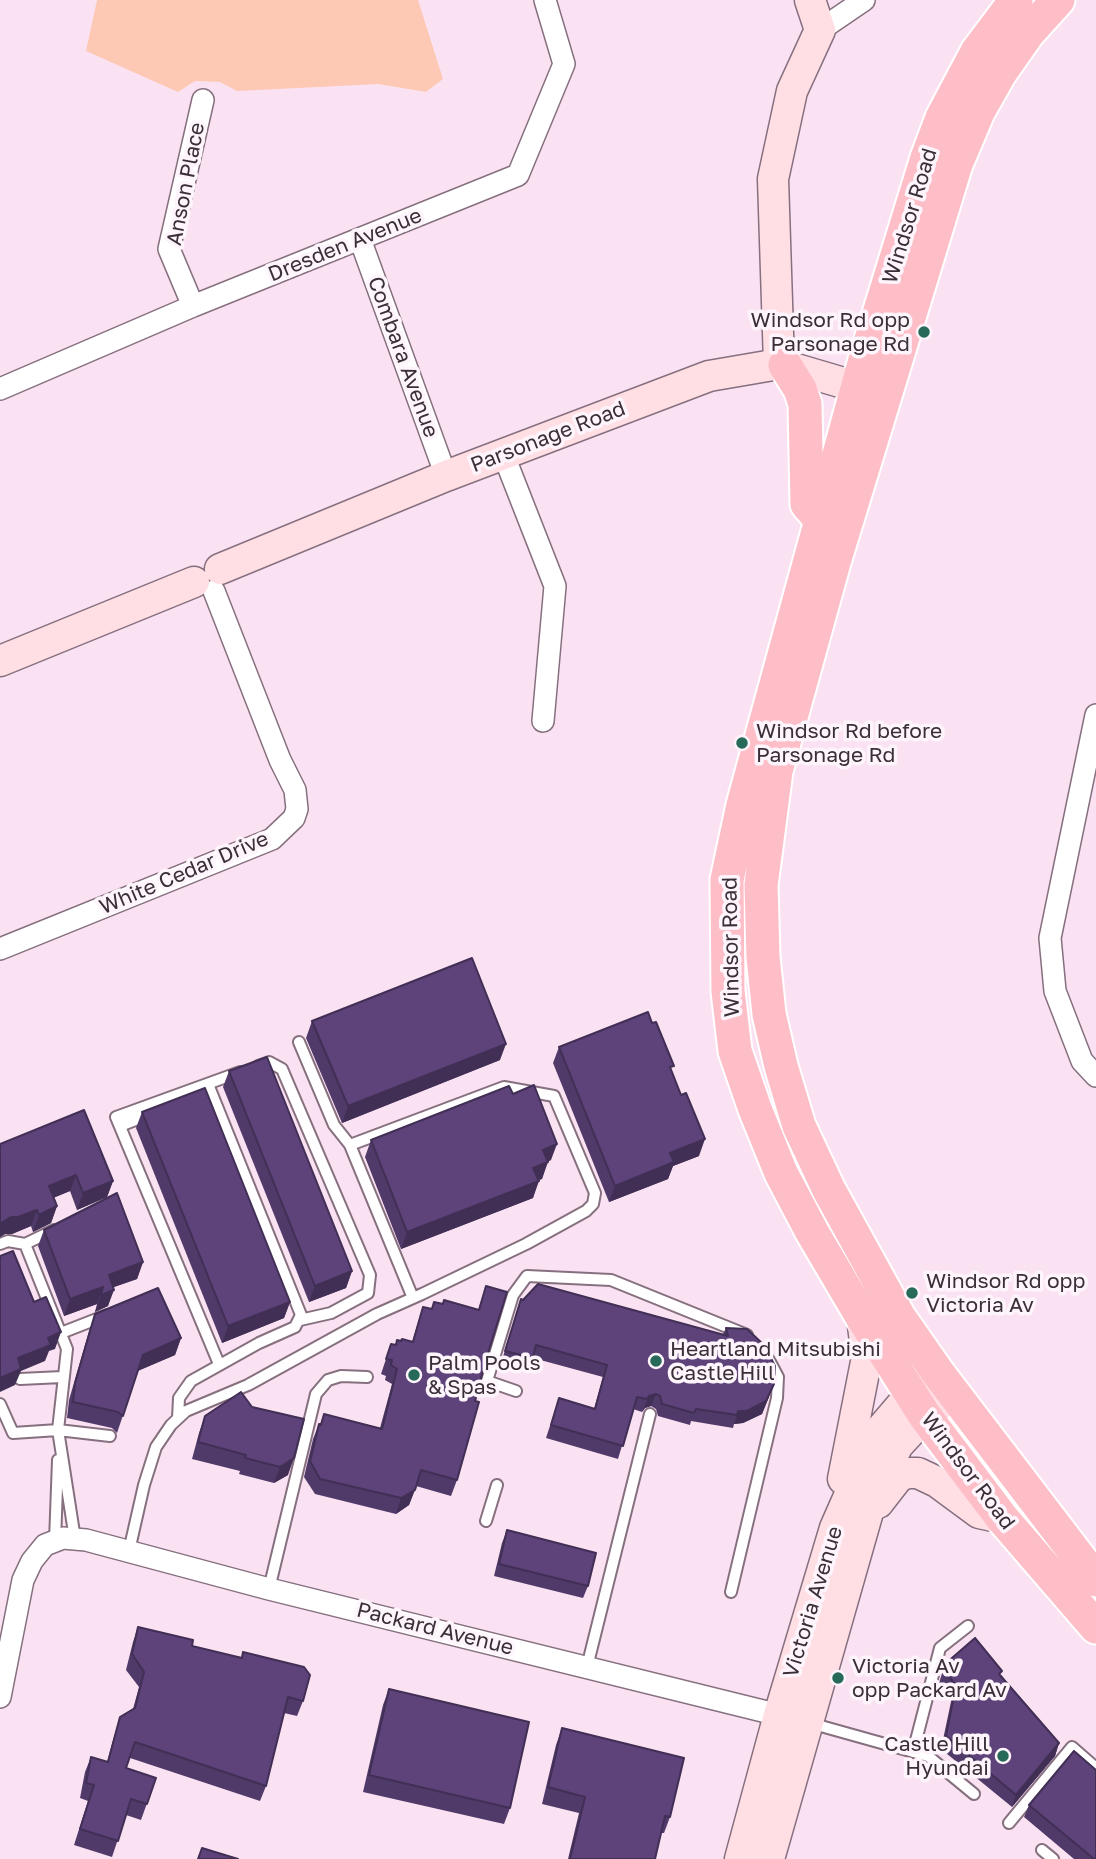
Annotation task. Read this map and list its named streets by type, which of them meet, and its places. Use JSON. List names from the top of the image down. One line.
{"streets":{"main road":["Windsor Road"],"street":["Anson Place","Dresden Avenue","Combara Avenue","Parsonage Road","White Cedar Drive","Victoria Avenue","Packard Avenue"]},"crossings":[["Anson Place","Dresden Avenue"],["Windsor Road","Parsonage Road"],["Windsor Road","Victoria Avenue"],["Dresden Avenue","Combara Avenue"],["Combara Avenue","Parsonage Road"],["Parsonage Road","White Cedar Drive"],["Victoria Avenue","Packard Avenue"]],"places":["Windsor Rd opp Parsonage Rd","Windsor Rd before Parsonage Rd","Windsor Rd opp Victoria Av","Heartland Mitsubishi Castle Hill","Palm Pools & Spas","Victoria Av opp Packard Av","Castle Hill Hyundai"]}
